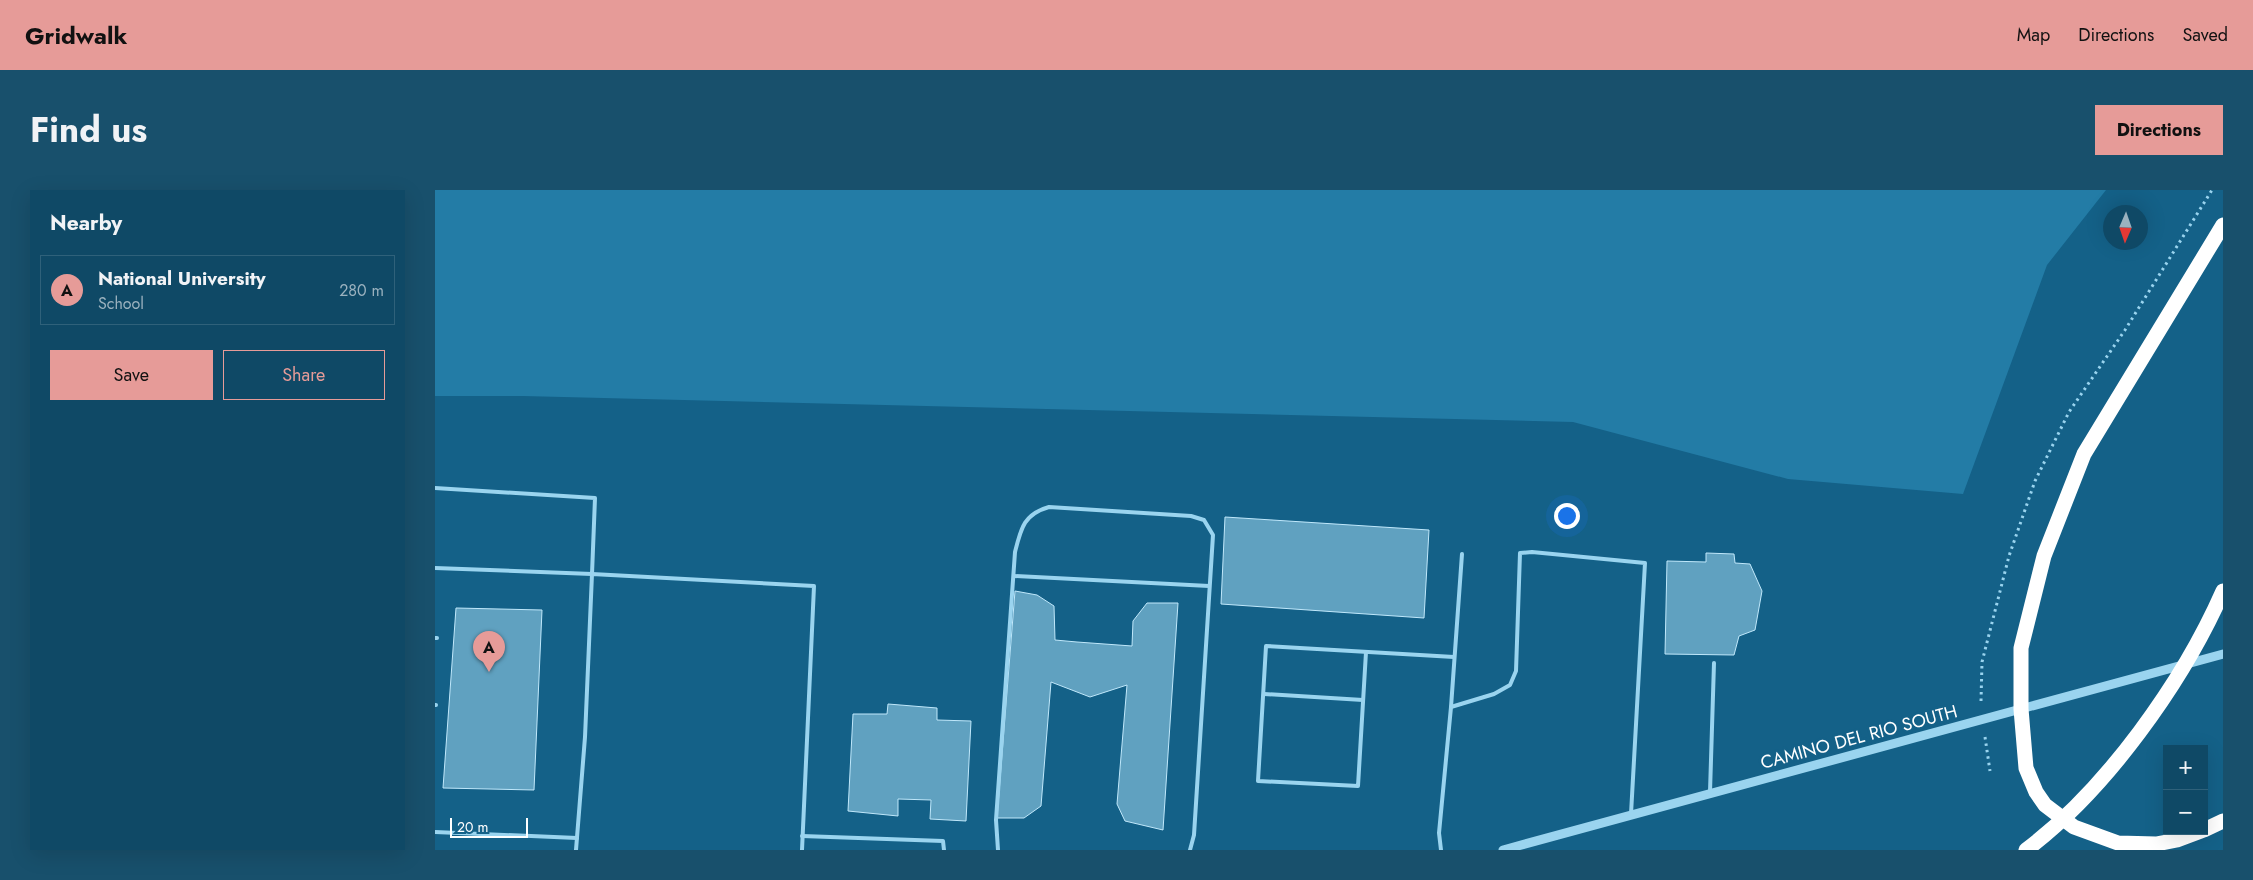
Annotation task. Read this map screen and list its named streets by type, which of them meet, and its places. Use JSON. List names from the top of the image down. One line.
{"streets":{"street":["CAMINO DEL RIO SOUTH"]},"scale_bar":"20 m","north":"bottom","page":{"header":"Gridwalk","nav":["Map","Directions","Saved"],"title":"Find us","buttons":["Directions",["Save","Share"]],"heading":"Nearby","list":[{"mark":"A","name":"National University","note":"School","value":"280 m"}],"pins":"A","map_buttons":["+","−"],"scale":"20 m"}}
